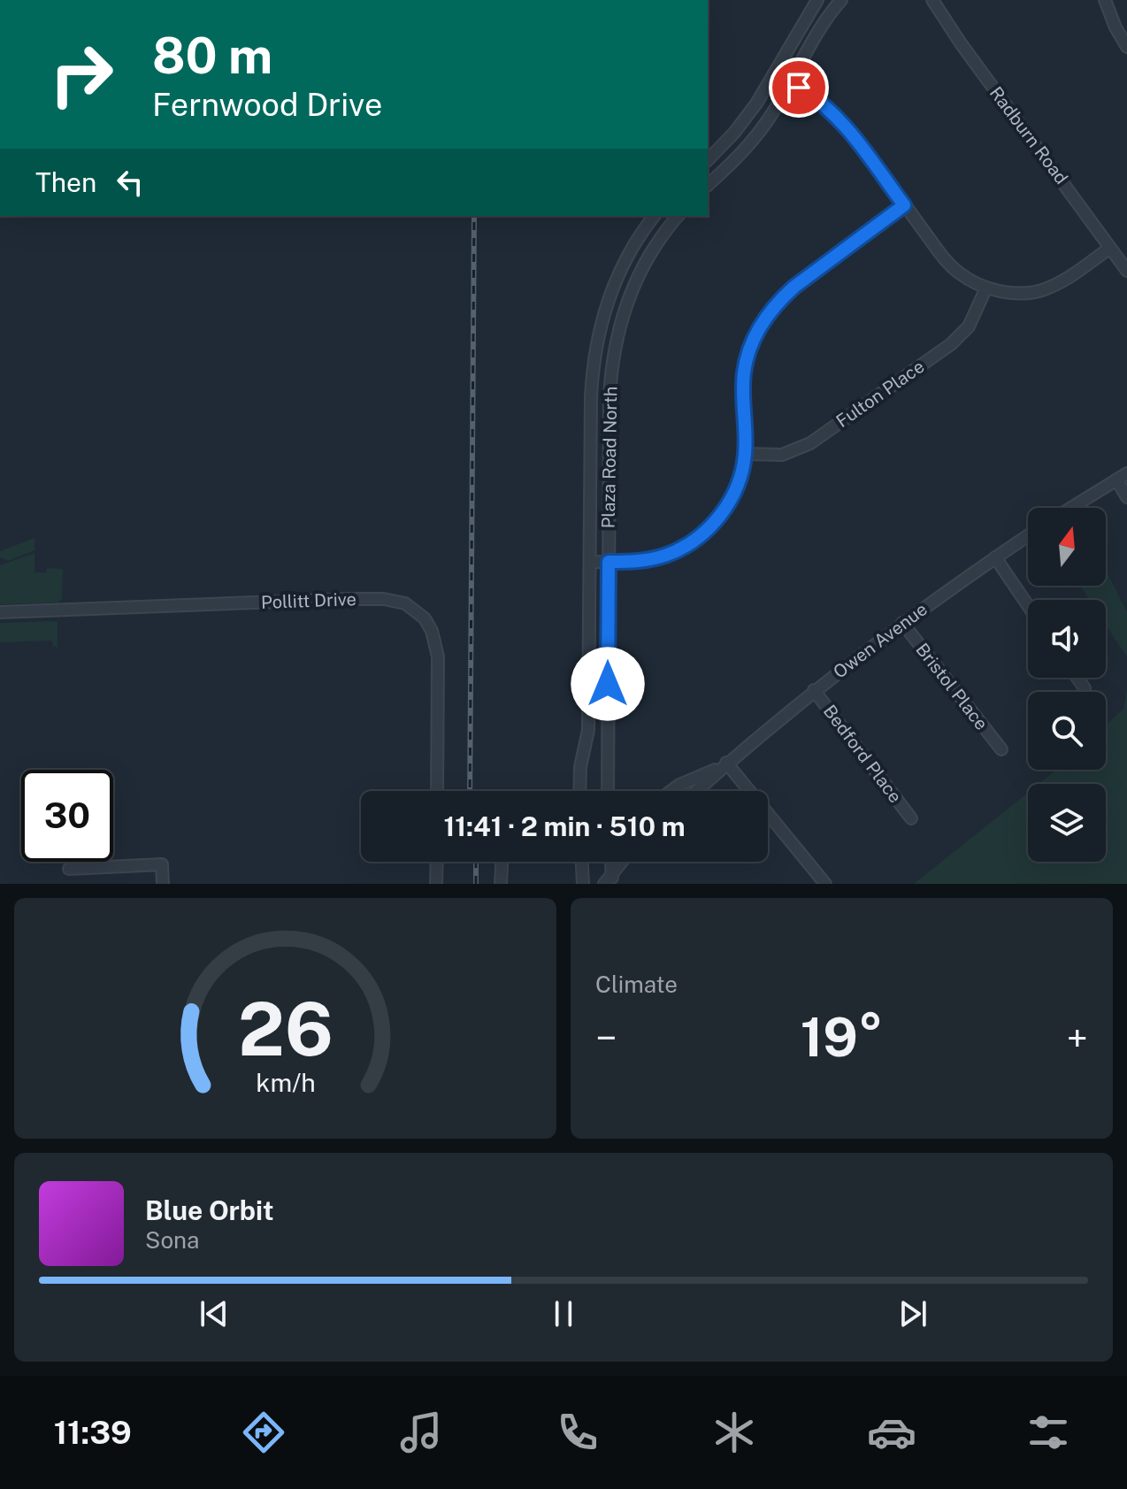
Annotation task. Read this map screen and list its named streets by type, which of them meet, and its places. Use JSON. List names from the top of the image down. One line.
{"streets":{"street":["Radburn Road","Fulton Place","Plaza Road North","Pollitt Drive","Owen Avenue","Bristol Place","Bedford Place"]},"crossings":[["Owen Avenue","Bristol Place"],["Owen Avenue","Bedford Place"]],"north":"top","page":{"turn":["80 m","Fernwood Drive"],"then":"Then","limit":"30","trip":"11:41 · 2 min · 510 m","tile":"Climate","heat":["−","19°","+"],"song":["Blue Orbit","Sona"],"tabs":"11:39","gauge":["26","km/h"]}}
